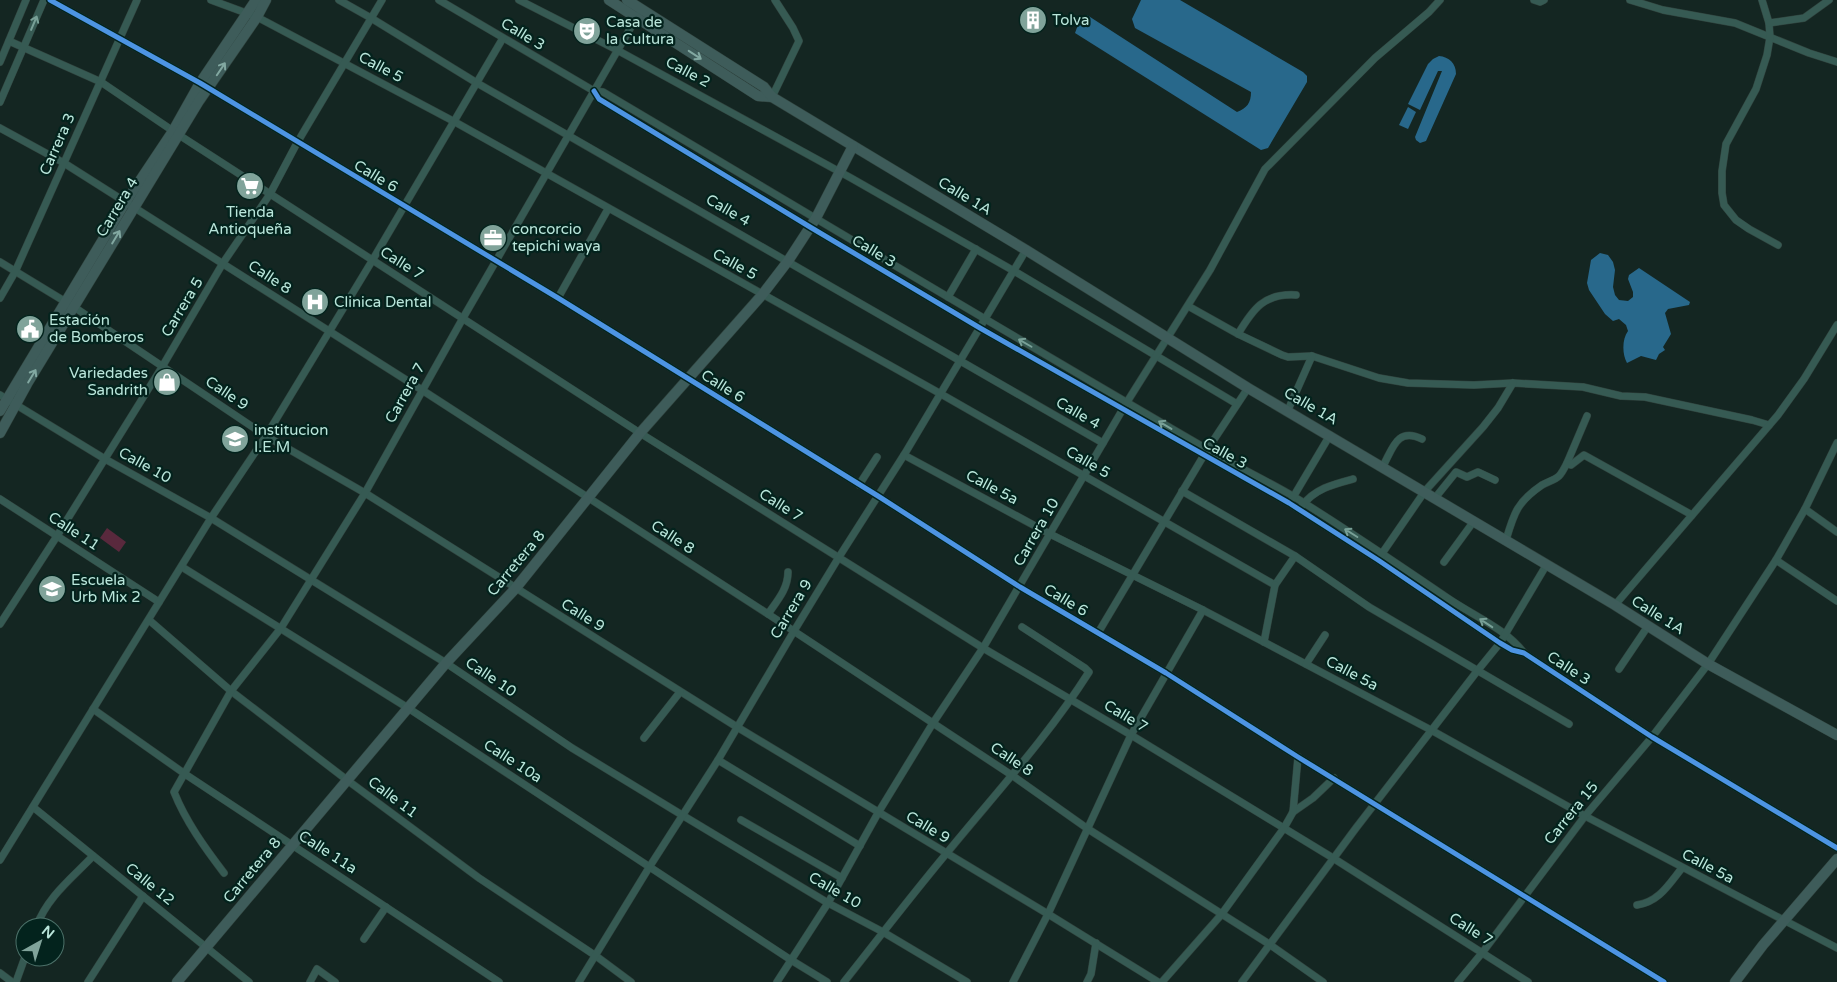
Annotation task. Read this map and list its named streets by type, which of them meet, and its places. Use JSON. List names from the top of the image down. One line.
{"streets":{"street":["Calle 3","Calle 5","Calle 2","Carrera 3","Calle 6","Calle 1A","Carrera 4","Calle 4","Calle 7","Calle 8","Carrera 5","Calle 9","Carrera 7","Calle 10","Calle 5a","Calle 11","Carrera 10","Carretera 8","Carrera 9","Calle 10a","Carrera 15","Calle 11a","Calle 12"]},"crossings":[["Calle 3","Carrera 7"],["Calle 3","Carrera 10"],["Calle 3","Carretera 8"],["Calle 3","Carrera 9"],["Calle 3","Carrera 15"],["Calle 5","Carrera 4"],["Calle 5","Carrera 5"],["Calle 5","Carrera 7"],["Calle 5","Carrera 10"],["Calle 5","Carretera 8"],["Calle 5","Carrera 9"],["Calle 2","Carrera 7"],["Calle 2","Carrera 10"],["Calle 2","Carretera 8"],["Calle 2","Carrera 9"],["Carrera 3","Calle 6"],["Carrera 3","Calle 7"],["Carrera 3","Calle 8"],["Carrera 3","Calle 9"],["Calle 6","Carrera 4"],["Calle 6","Carrera 5"],["Calle 6","Carrera 7"],["Calle 6","Carrera 10"],["Calle 6","Carretera 8"],["Calle 6","Carrera 9"],["Calle 6","Carrera 15"],["Calle 1A","Carrera 7"],["Calle 1A","Carrera 10"],["Calle 1A","Carretera 8"],["Calle 1A","Carrera 9"],["Calle 1A","Carrera 15"],["Carrera 4","Calle 7"],["Carrera 4","Calle 8"],["Carrera 4","Calle 9"],["Carrera 4","Calle 10"],["Calle 4","Carrera 5"],["Calle 4","Carrera 7"],["Calle 4","Carrera 10"],["Calle 4","Carretera 8"],["Calle 4","Carrera 9"],["Calle 7","Carrera 5"],["Calle 7","Carrera 7"],["Calle 7","Carrera 10"],["Calle 7","Carretera 8"],["Calle 7","Carrera 9"],["Calle 7","Carrera 15"],["Calle 8","Carrera 5"],["Calle 8","Carrera 7"],["Calle 8","Carrera 10"],["Calle 8","Carretera 8"],["Calle 8","Carrera 9"],["Carrera 5","Calle 9"],["Carrera 5","Calle 10"],["Carrera 5","Calle 11"],["Calle 9","Carrera 7"],["Calle 9","Carrera 10"],["Calle 9","Carretera 8"],["Calle 9","Carrera 9"],["Carrera 7","Calle 10"],["Carrera 7","Calle 11"],["Carrera 7","Calle 10a"],["Carrera 7","Calle 11a"],["Calle 10","Carrera 10"],["Calle 10","Carretera 8"],["Calle 10","Carrera 9"],["Calle 5a","Carrera 10"],["Calle 5a","Carrera 9"],["Calle 5a","Carrera 15"],["Calle 11","Carretera 8"],["Calle 11","Carrera 9"],["Carrera 10","Calle 10a"],["Carretera 8","Calle 10a"],["Carretera 8","Calle 11a"],["Carretera 8","Calle 12"],["Carrera 9","Calle 10a"]],"places":{"building":["Tolva"],"theatre":["Casa de la Cultura"],"supermarket":["Tienda Antioqueña"],"office":["concorcio tepichi waya"],"hospital":["Clinica Dental"],"public building":["Estación de Bomberos"],"shop":["Variedades Sandrith"],"school or university":["institucion I.E.M","Escuela Urb Mix 2"]},"north":"top right"}
